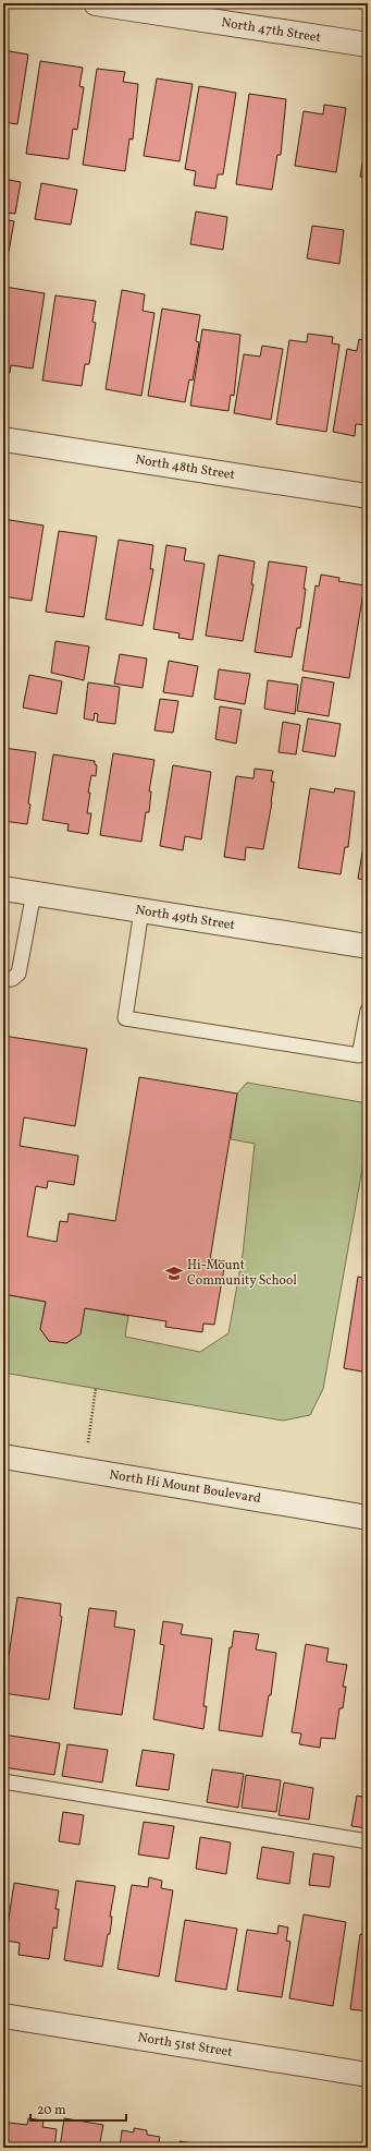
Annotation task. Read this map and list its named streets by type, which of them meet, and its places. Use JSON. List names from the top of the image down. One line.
{"streets":{"street":["North 47th Street","North 48th Street","North 49th Street","North Hi Mount Boulevard","North 51st Street"]},"places":{"school or university":["Hi-Mount Community School"]},"scale_bar":"20 m"}
